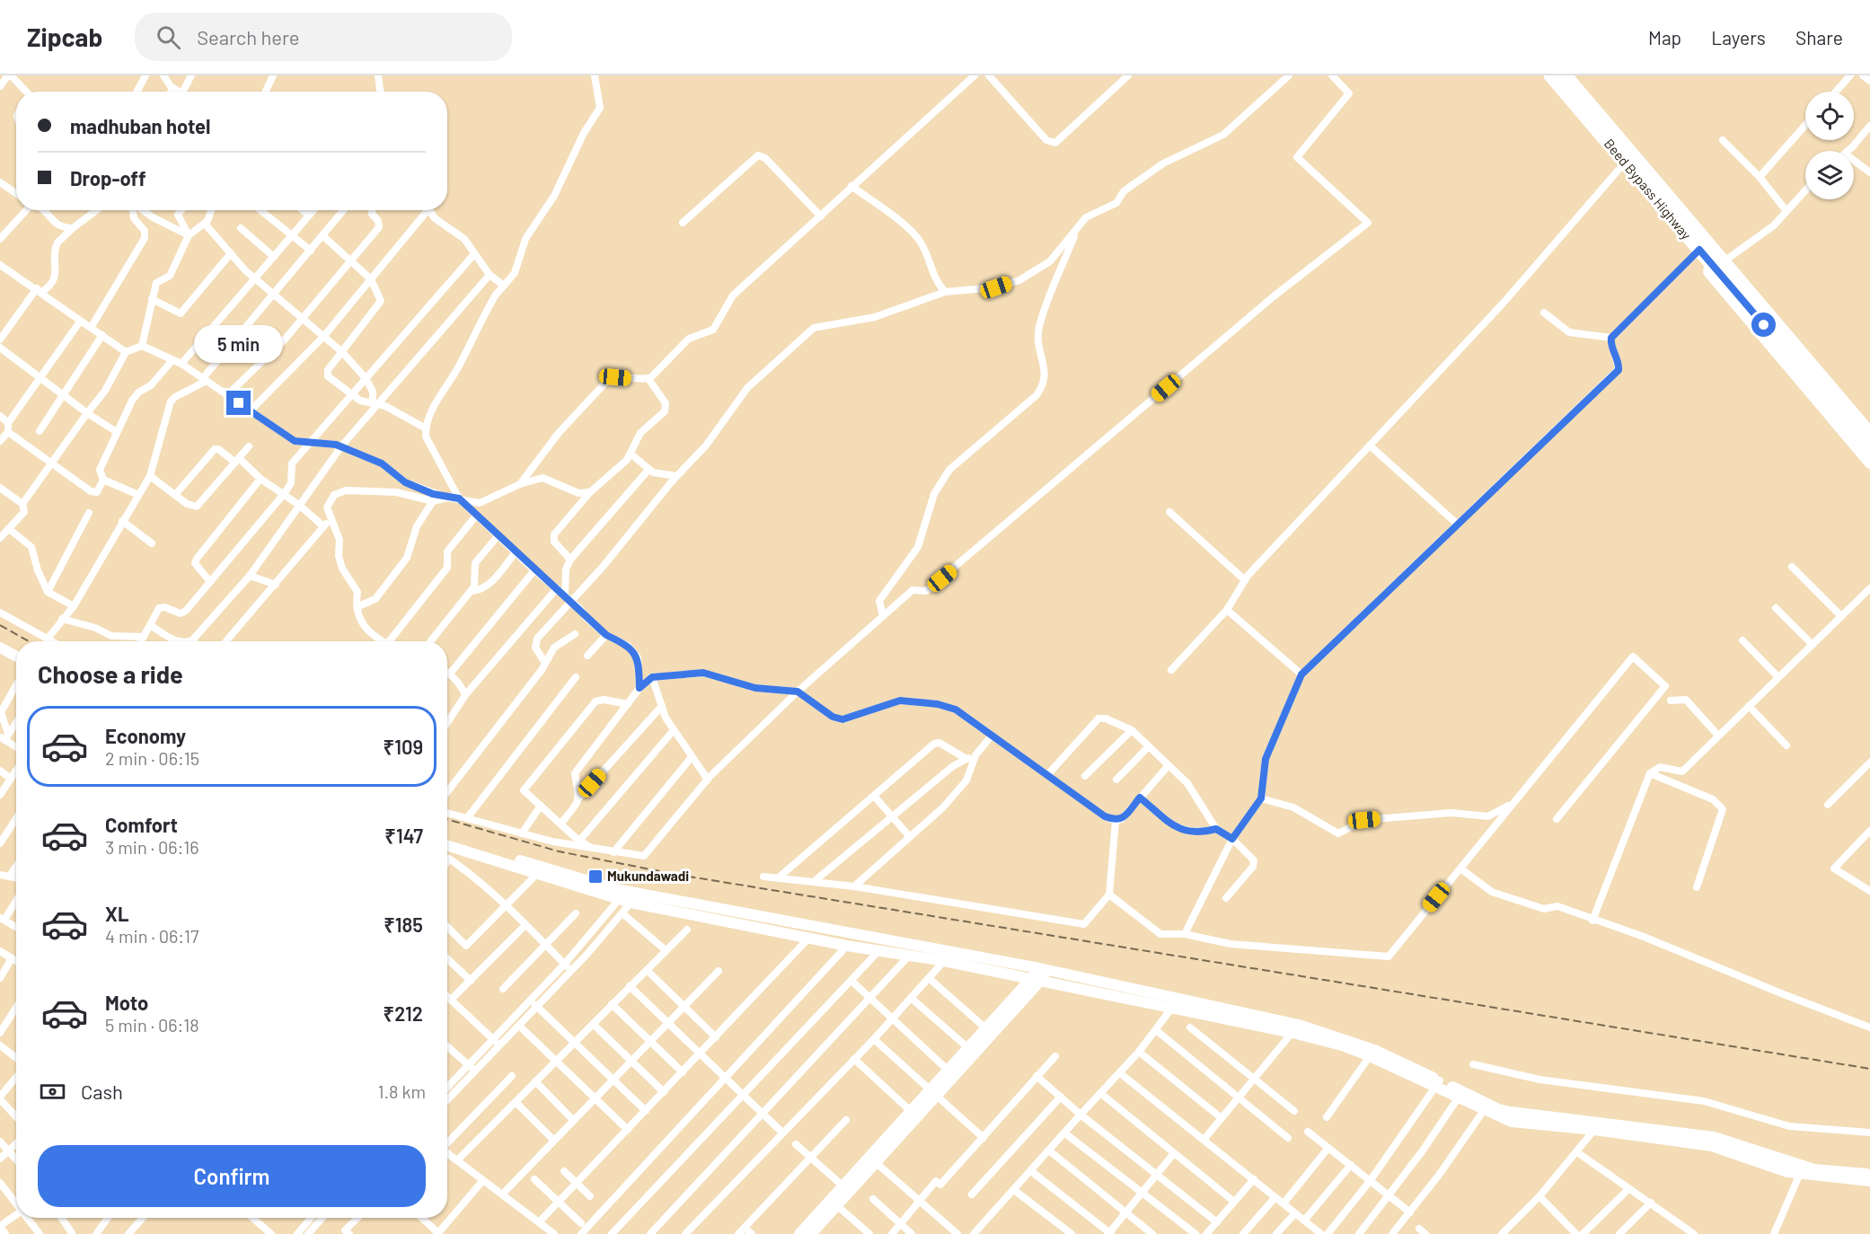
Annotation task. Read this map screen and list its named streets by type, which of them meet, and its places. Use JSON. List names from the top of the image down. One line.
{"streets":{"highway":["Beed Bypass Highway"]},"places":{"transit":["Mukundawadi"]},"page":{"header":"Zipcab","search":"Search here","nav":["Map","Layers","Share"],"banner":["madhuban hotel","Drop-off"],"bubble":"5 min","heading":"Choose a ride","list":[{"name":"Economy","note":"2 min · 06:15","value":"₹109"},{"name":"Comfort","note":"3 min · 06:16","value":"₹147"},{"name":"XL","note":"4 min · 06:17","value":"₹185"},{"name":"Moto","note":"5 min · 06:18","value":"₹212"}],"pay":["Cash","1.8 km"],"buttons":"Confirm"}}
